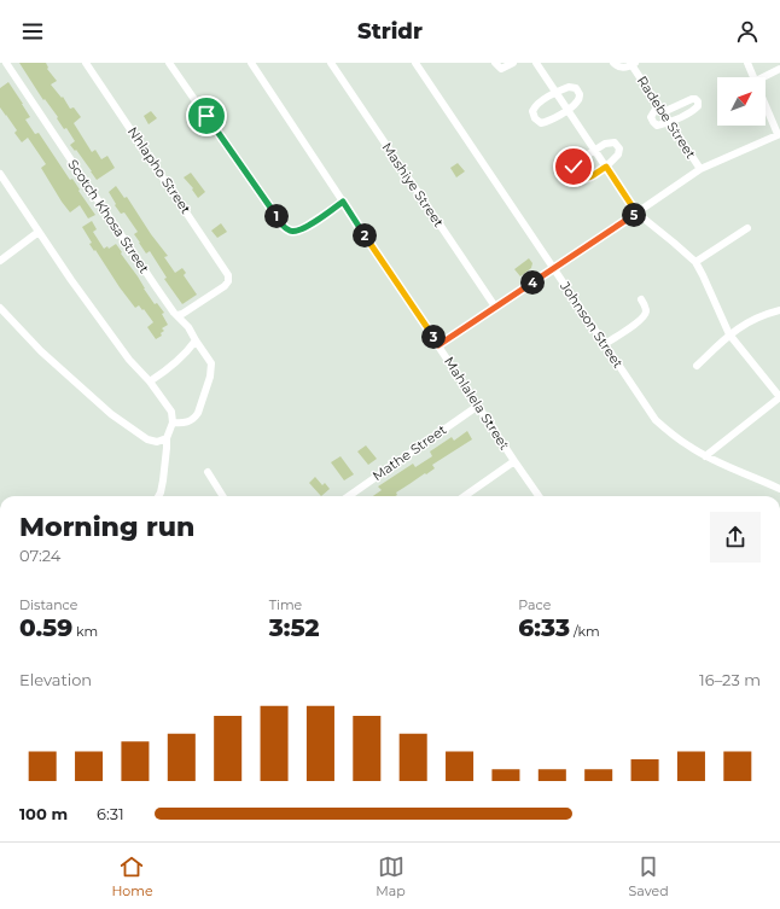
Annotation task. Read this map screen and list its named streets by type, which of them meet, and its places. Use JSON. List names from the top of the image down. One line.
{"streets":{"street":["Radebe Street","Nhlapho Street","Mashiye Street","Scotch Khosa Street","Johnson Street","Mahlalela Street","Mathe Street"]},"crossings":[["Nhlapho Street","Scotch Khosa Street"],["Mahlalela Street","Mathe Street"]],"north":"top right","page":{"header":"Stridr","pins":["5","1","2","4","3"],"heading":["Morning run","07:24"],"stats":[["Distance","0.59 km"],["Time","3:52"],["Pace","6:33 /km"]],"chart":["Elevation","16–23 m"],"list":[{"name":"100 m","note":"6:31"}],"tabs":["Home","Map","Saved"]}}
